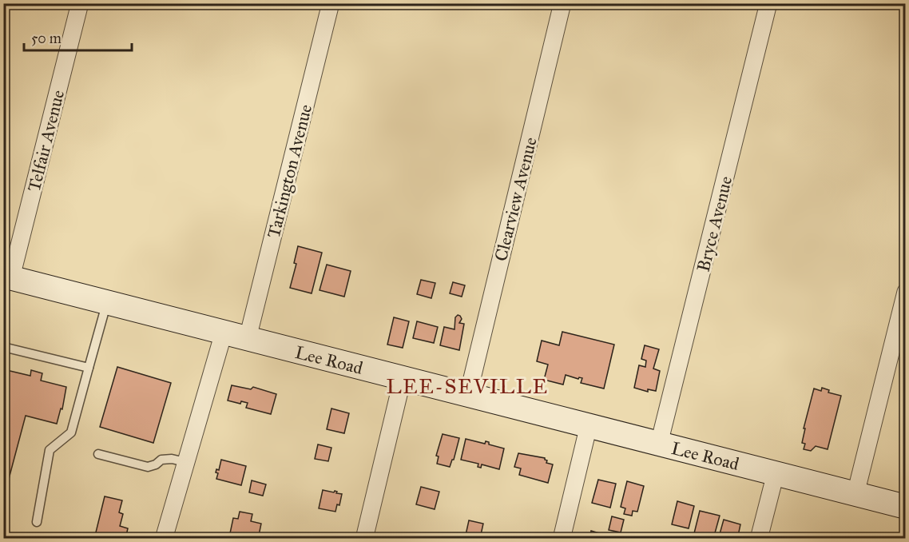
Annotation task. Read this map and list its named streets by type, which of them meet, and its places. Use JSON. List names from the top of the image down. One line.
{"streets":{"main road":["Lee Road"],"street":["Telfair Avenue","Tarkington Avenue","Clearview Avenue","Bryce Avenue"]},"crossings":[["Telfair Avenue","Lee Road"],["Tarkington Avenue","Lee Road"],["Clearview Avenue","Lee Road"],["Bryce Avenue","Lee Road"]],"districts":["LEE-SEVILLE"],"scale_bar":"50 m"}
